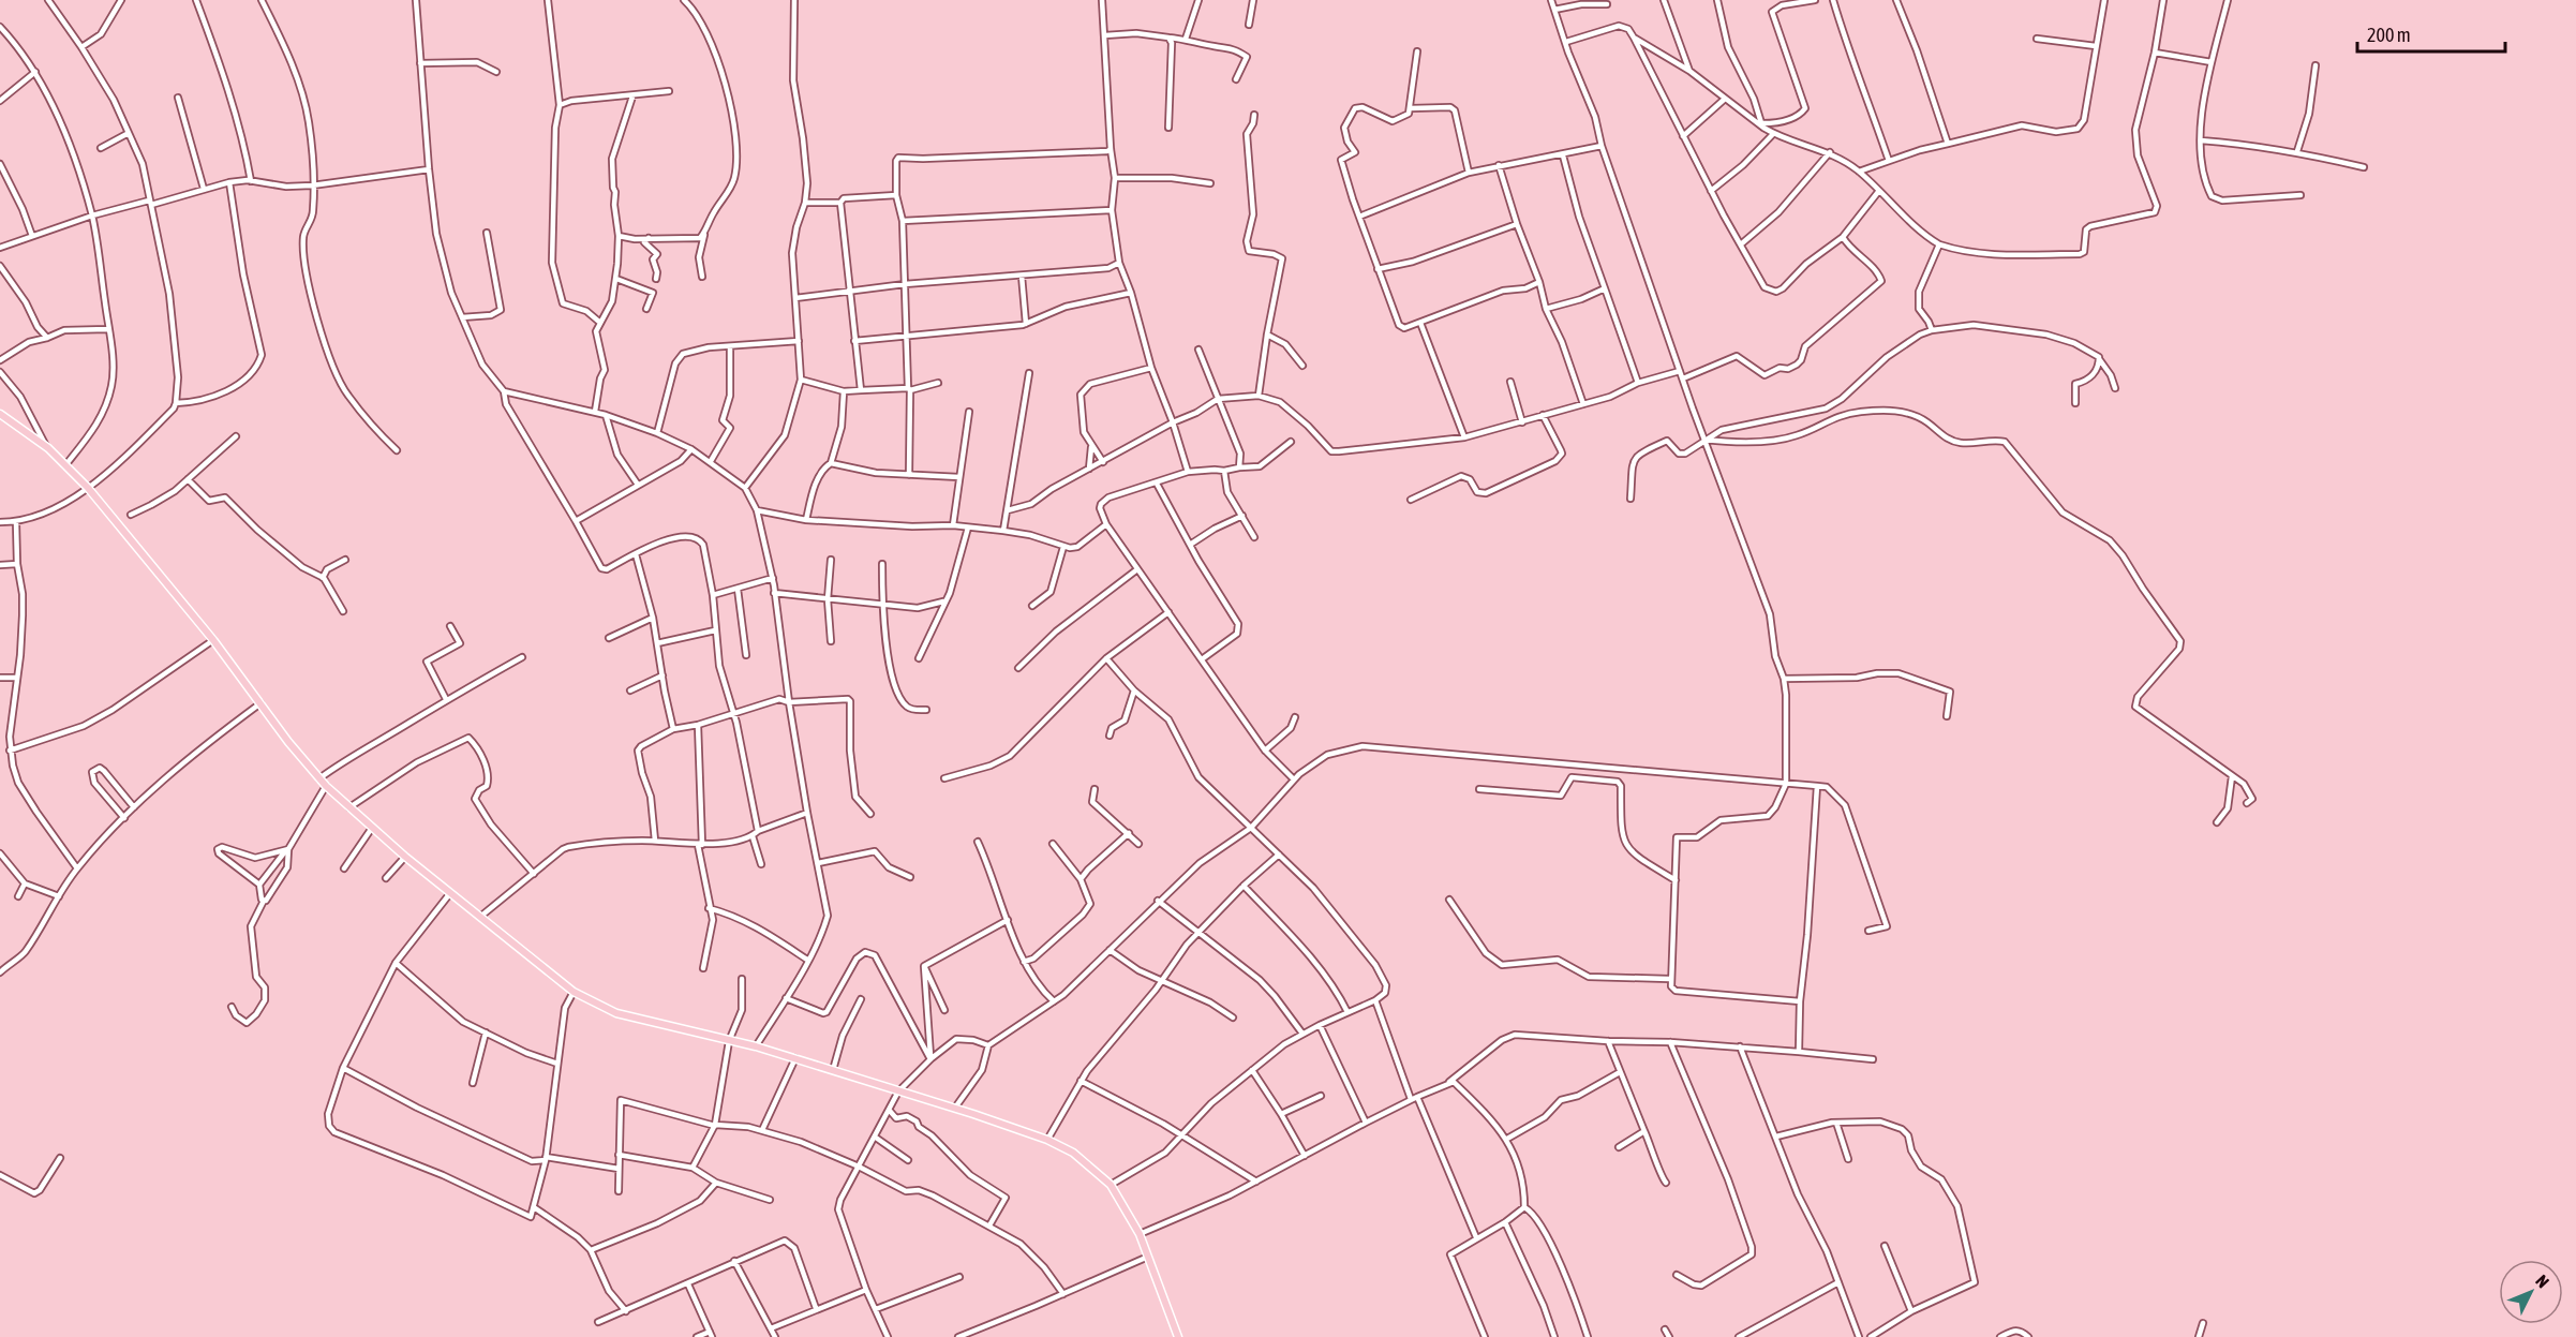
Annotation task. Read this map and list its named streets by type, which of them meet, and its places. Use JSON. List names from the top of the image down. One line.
{"scale_bar":"200 m","north":"top right"}
